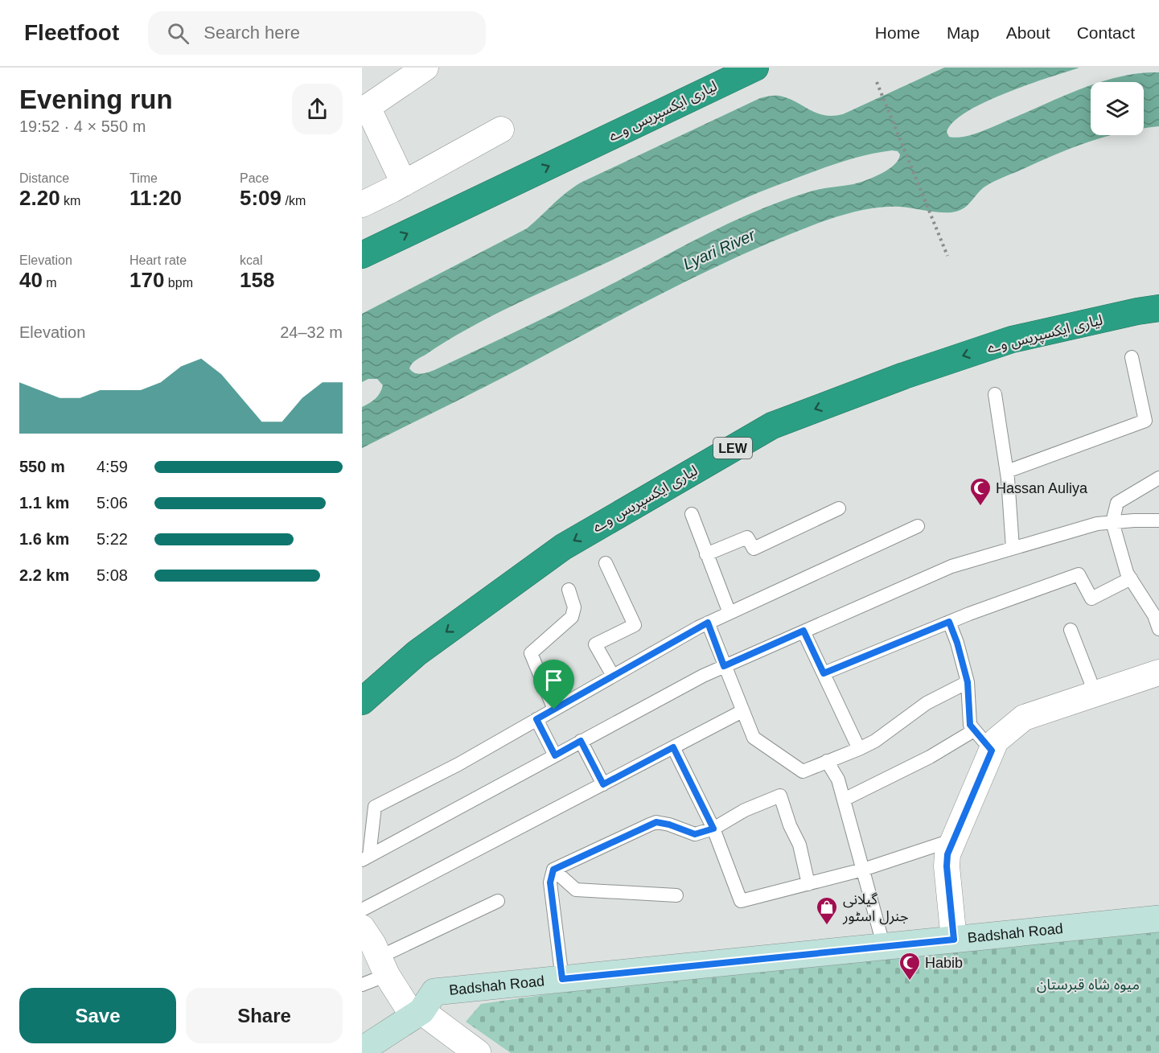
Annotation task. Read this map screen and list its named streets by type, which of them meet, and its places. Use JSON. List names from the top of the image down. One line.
{"streets":{"highway":["لیاری ایکسپریس وے","LEW"],"main road":["Badshah Road"]},"water":["Lyari River"],"parks":["میوہ شاہ قبرستان"],"places":{"mosque":["Hassan Auliya","Habib"],"shop":["گیلانی جنرل اسٹور"]},"page":{"header":"Fleetfoot","search":"Search here","nav":["Home","Map","About","Contact"],"heading":["Evening run","19:52 · 4 × 550 m"],"stats":[["Distance","2.20 km"],["Time","11:20"],["Pace","5:09 /km"],["Elevation","40 m"],["Heart rate","170 bpm"],["kcal","158"]],"chart":["Elevation","24–32 m"],"list":[{"name":"550 m","note":"4:59"},{"name":"1.1 km","note":"5:06"},{"name":"1.6 km","note":"5:22"},{"name":"2.2 km","note":"5:08"}],"buttons":["Save","Share"]}}
